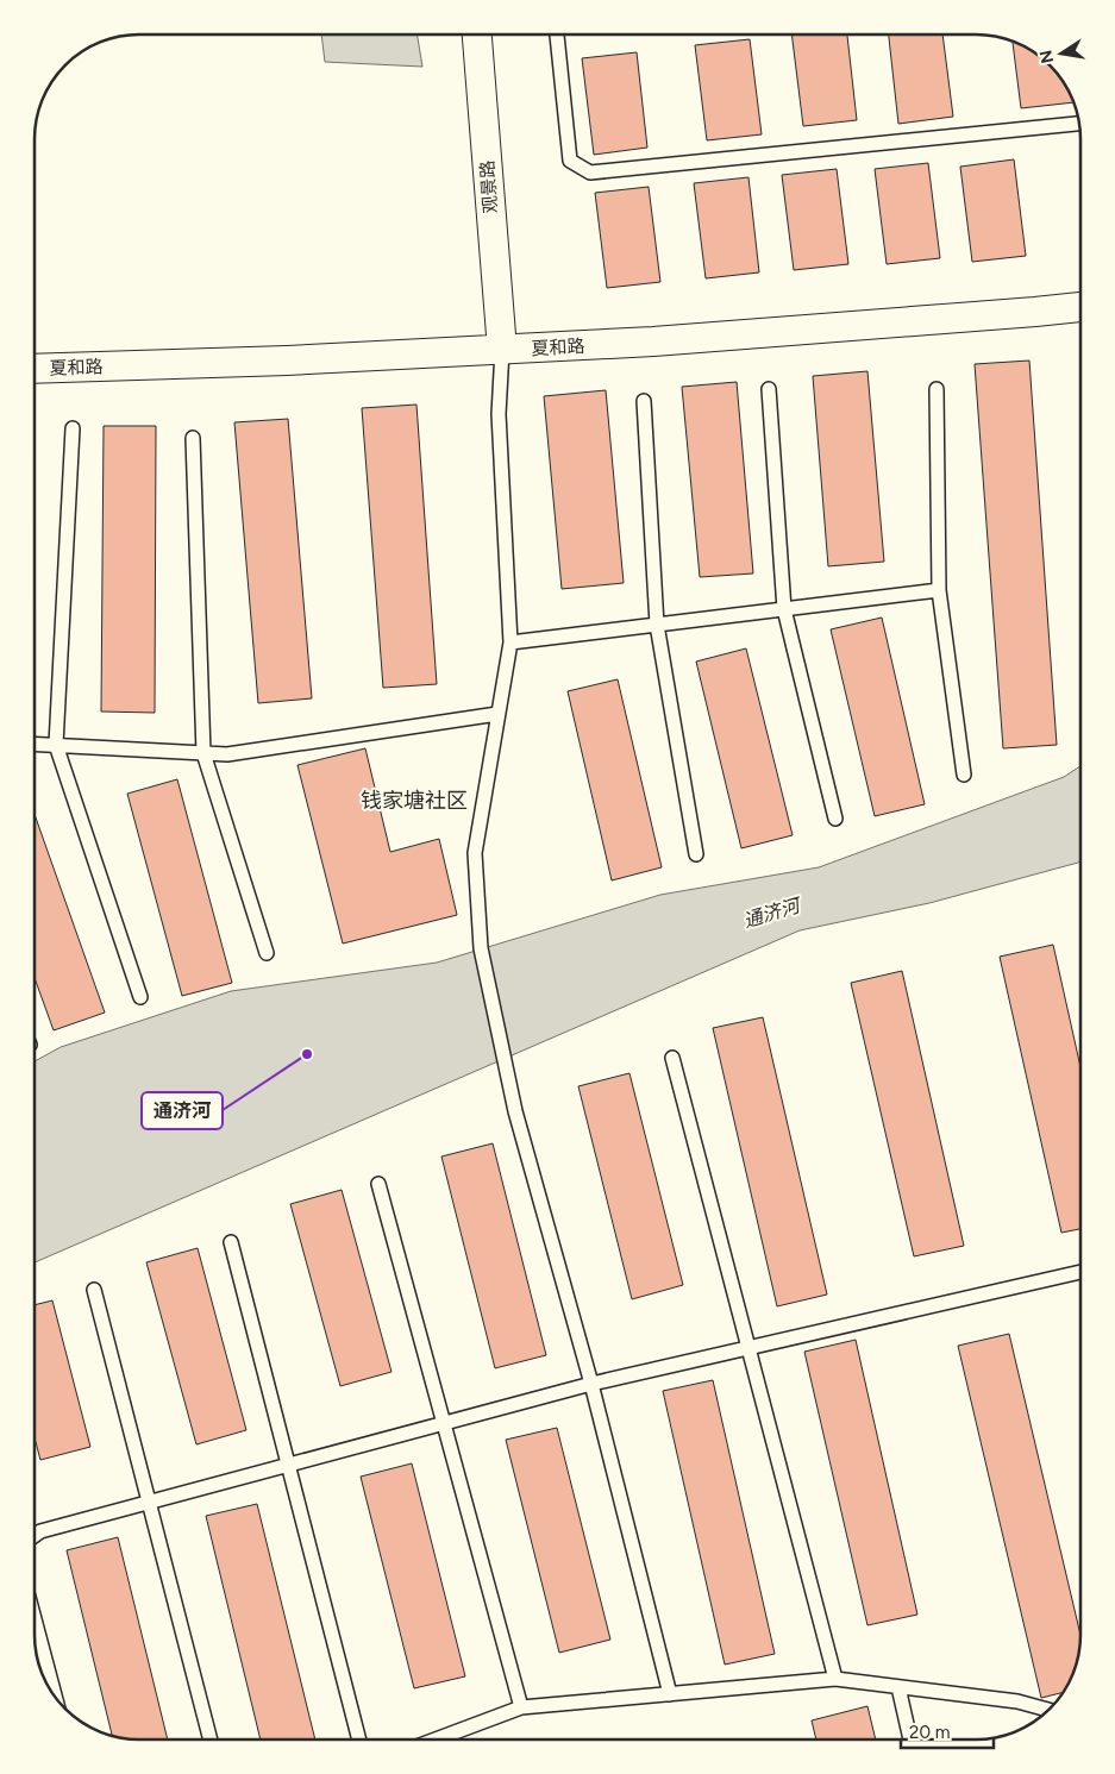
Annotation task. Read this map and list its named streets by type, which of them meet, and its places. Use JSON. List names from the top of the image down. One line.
{"streets":{"street":["观景路","夏和路"]},"crossings":[["观景路","夏和路"]],"districts":["钱家塘社区"],"water":["通济河"],"places":["通济河"],"scale_bar":"20 m","north":"left"}
